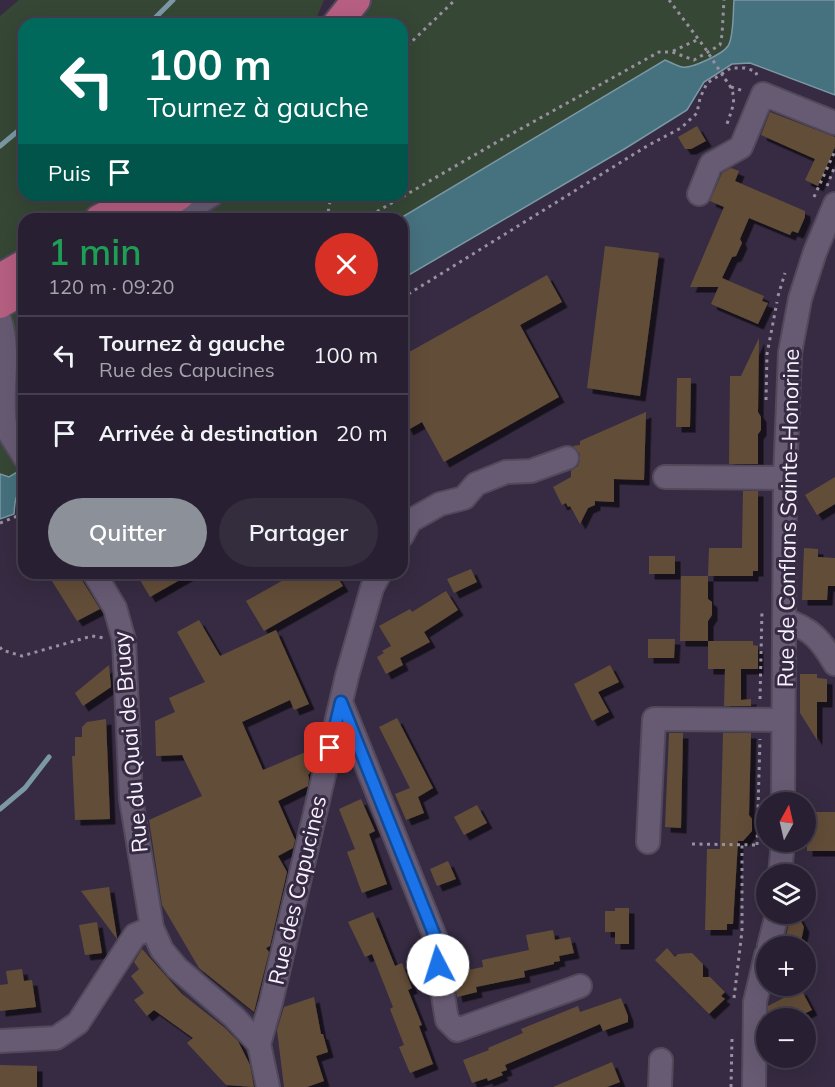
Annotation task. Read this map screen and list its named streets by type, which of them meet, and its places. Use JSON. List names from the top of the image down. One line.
{"streets":{"street":["Rue de Conflans Sainte-Honorine","Rue du Quai de Bruay","Rue des Capucines"]},"crossings":[["Rue du Quai de Bruay","Rue des Capucines"]],"north":"top","page":{"turn":["100 m","Tournez à gauche"],"then":"Puis","heading":["1 min","120 m · 09:20"],"list":[{"name":"Tournez à gauche","note":"Rue des Capucines","value":"100 m"},{"name":"Arrivée à destination","value":"20 m"}],"buttons":["Quitter","Partager"],"map_buttons":["+","−"]}}
